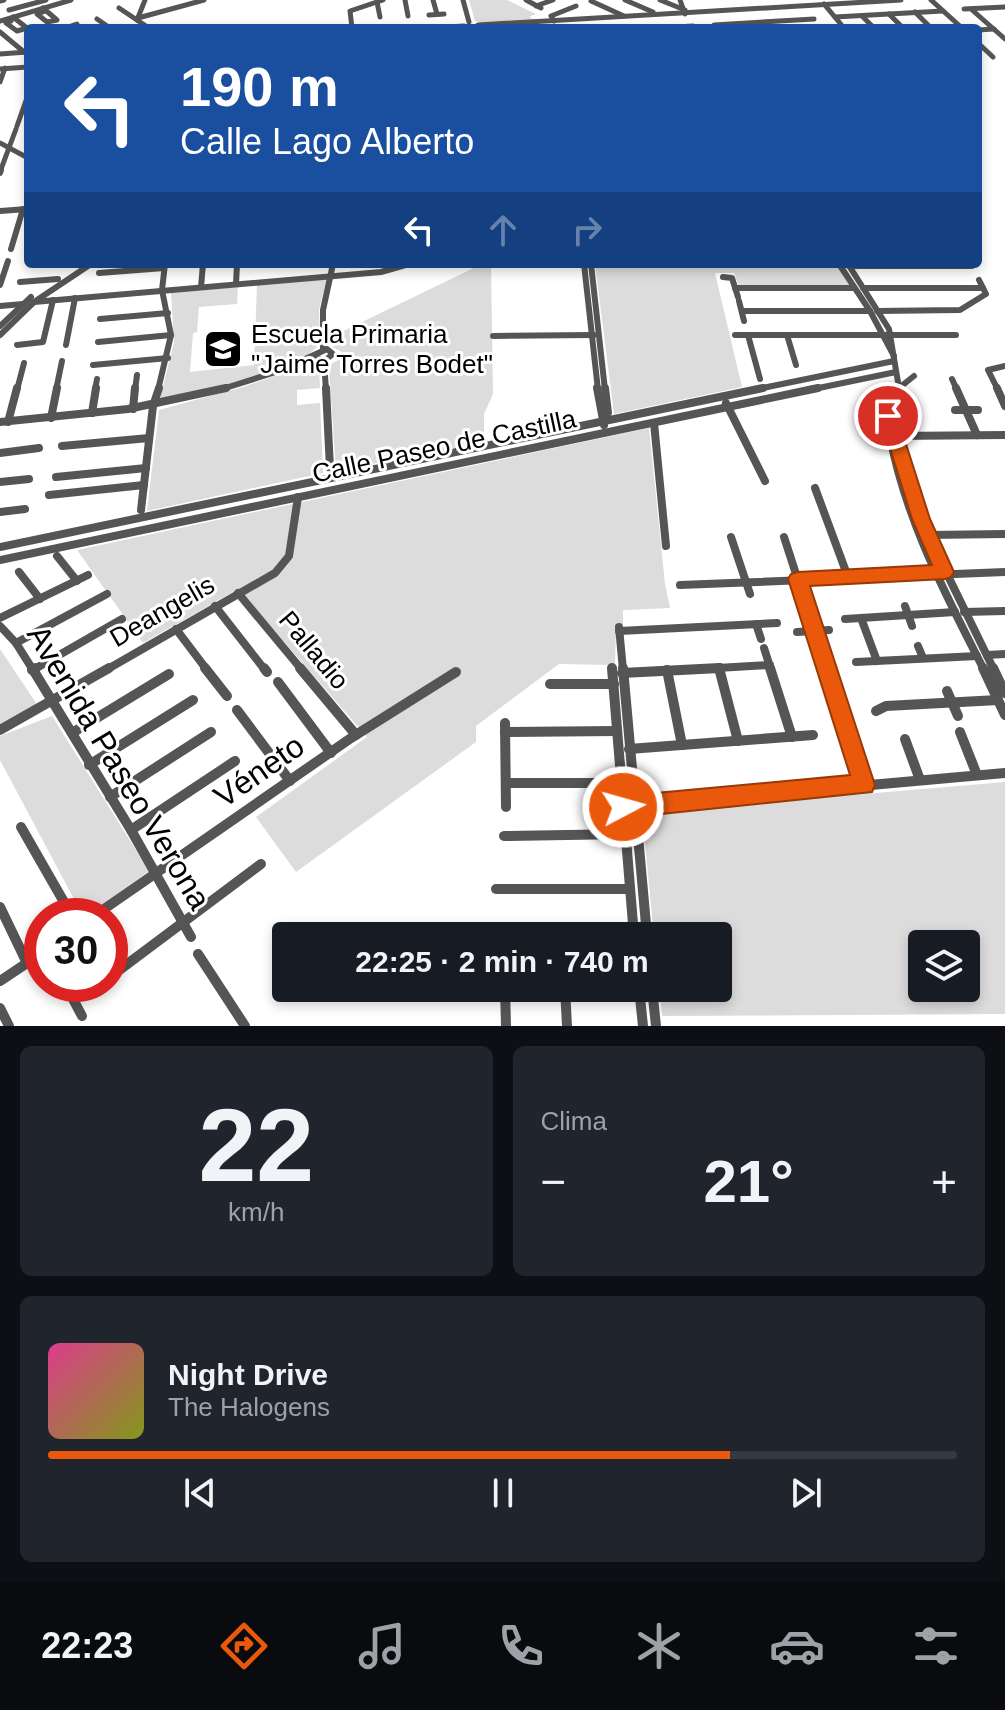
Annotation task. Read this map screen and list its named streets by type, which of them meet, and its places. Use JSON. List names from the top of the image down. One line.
{"streets":{"street":["Calle Paseo de Castilla","Deangelis","Palladio","Avenida Paseo Verona","Véneto"]},"crossings":[["Calle Paseo de Castilla","Deangelis"],["Deangelis","Palladio"],["Deangelis","Avenida Paseo Verona"],["Palladio","Véneto"],["Avenida Paseo Verona","Véneto"]],"places":{"school or university":["Escuela Primaria \"Jaime Torres Bodet\""]},"page":{"turn":["190 m","Calle Lago Alberto"],"limit":"30","trip":"22:25 · 2 min · 740 m","tile":[["22","km/h"],"Clima"],"heat":["−","21°","+"],"song":["Night Drive","The Halogens"],"tabs":"22:23"}}
